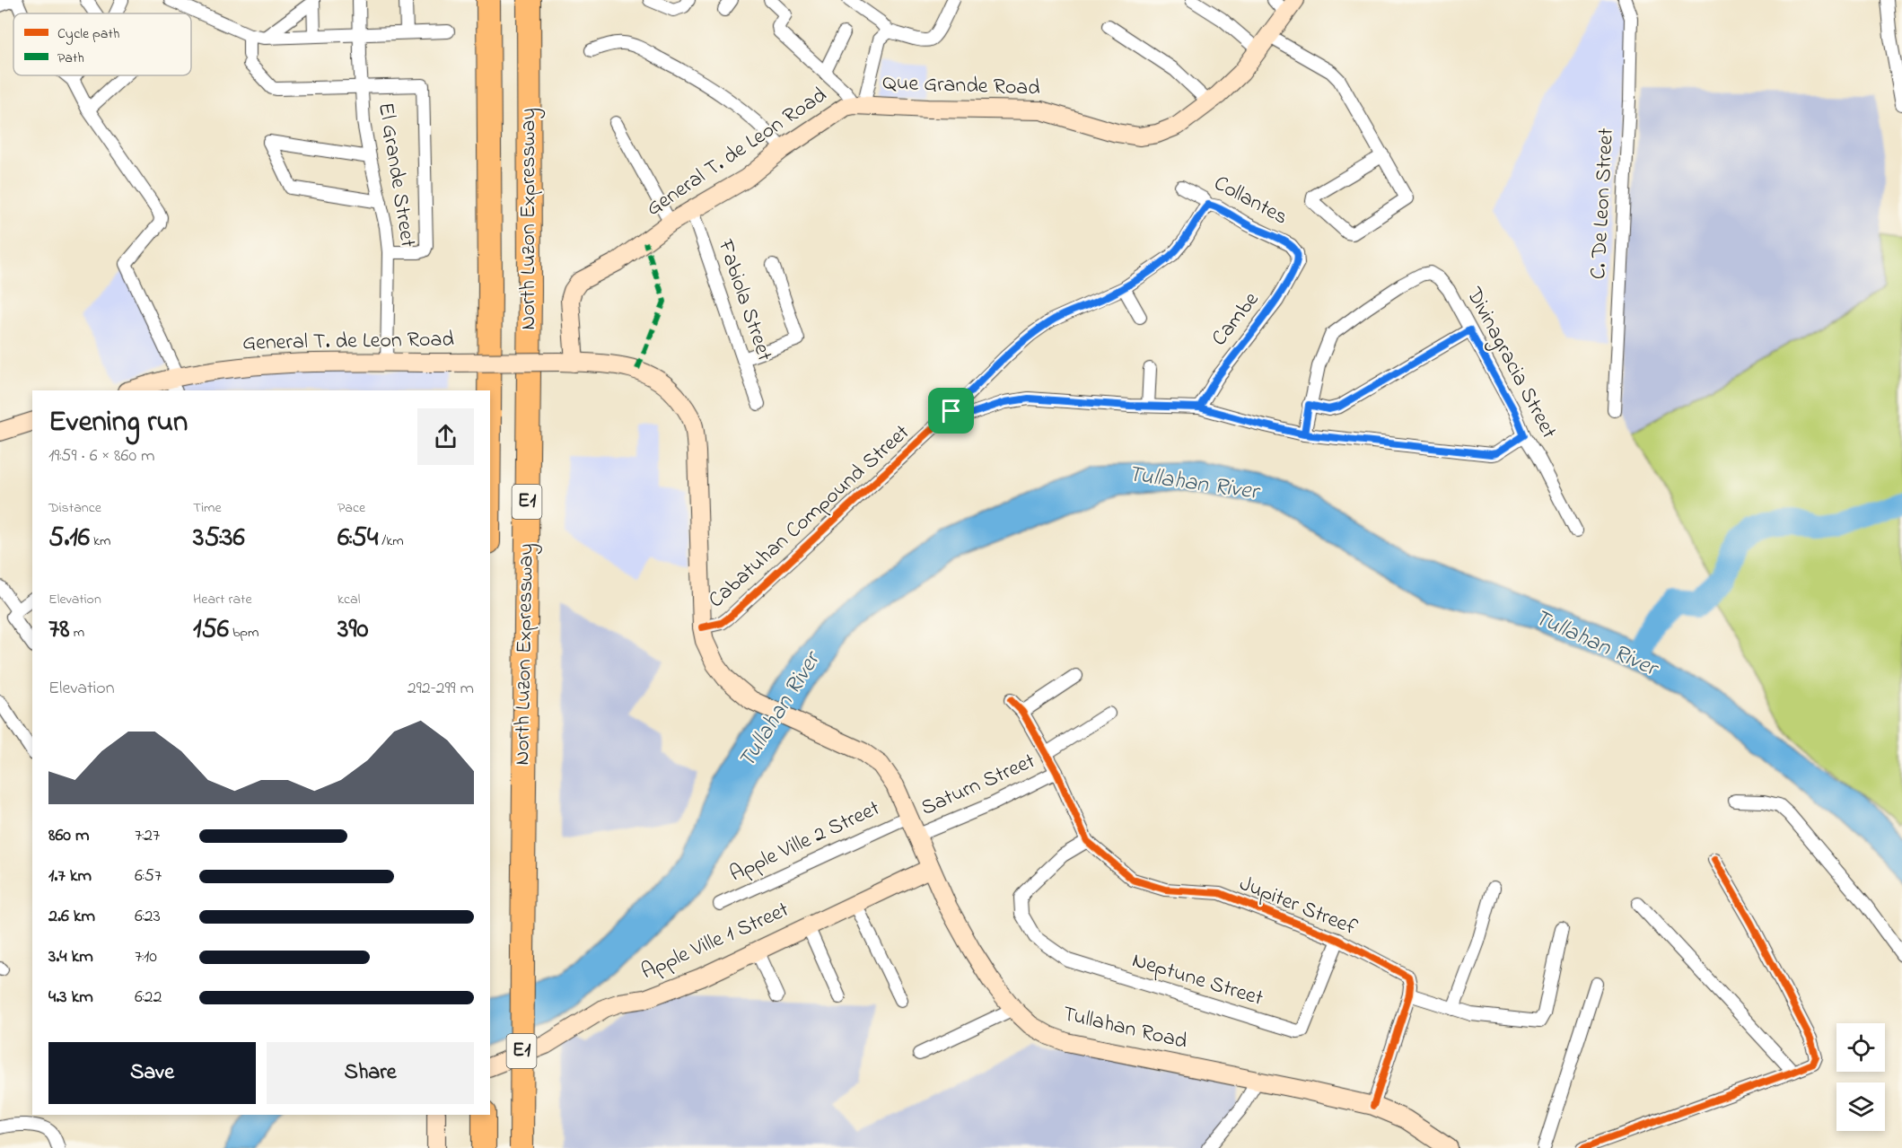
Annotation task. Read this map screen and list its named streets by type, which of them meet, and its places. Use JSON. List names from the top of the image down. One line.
{"streets":{"highway":["North Luzon Expressway","E1"],"main road":["Que Grande Road","General T. de Leon Road","Apple Ville 1 Street","Tullahan Road"],"street":["El Grande Street","Collantes","C. De Leon Street","Fabiola Street","Cambe","Divinagracia Street","Cabatuhan Compound Street","Saturn Street","Apple Ville 2 Street","Jupiter Streef","Neptune Street"]},"crossings":[["Que Grande Road","General T. de Leon Road"],["General T. de Leon Road","El Grande Street"],["General T. de Leon Road","Fabiola Street"],["General T. de Leon Road","Cabatuhan Compound Street"],["General T. de Leon Road","Tullahan Road"],["Collantes","Cambe"],["Collantes","Cabatuhan Compound Street"],["Saturn Street","Jupiter Streef"],["Saturn Street","Tullahan Road"],["Apple Ville 2 Street","Tullahan Road"],["Jupiter Streef","Neptune Street"],["Apple Ville 1 Street","Tullahan Road"]],"water":["Tullahan River"],"legend":["Cycle path","Path"],"page":{"heading":["Evening run","19:59 · 6 × 860 m"],"stats":[["Distance","5.16 km"],["Time","35:36"],["Pace","6:54 /km"],["Elevation","78 m"],["Heart rate","156 bpm"],["kcal","390"]],"chart":["Elevation","292–299 m"],"list":[{"name":"860 m","note":"7:27"},{"name":"1.7 km","note":"6:57"},{"name":"2.6 km","note":"6:23"},{"name":"3.4 km","note":"7:10"},{"name":"4.3 km","note":"6:22"}],"buttons":["Save","Share"]}}
